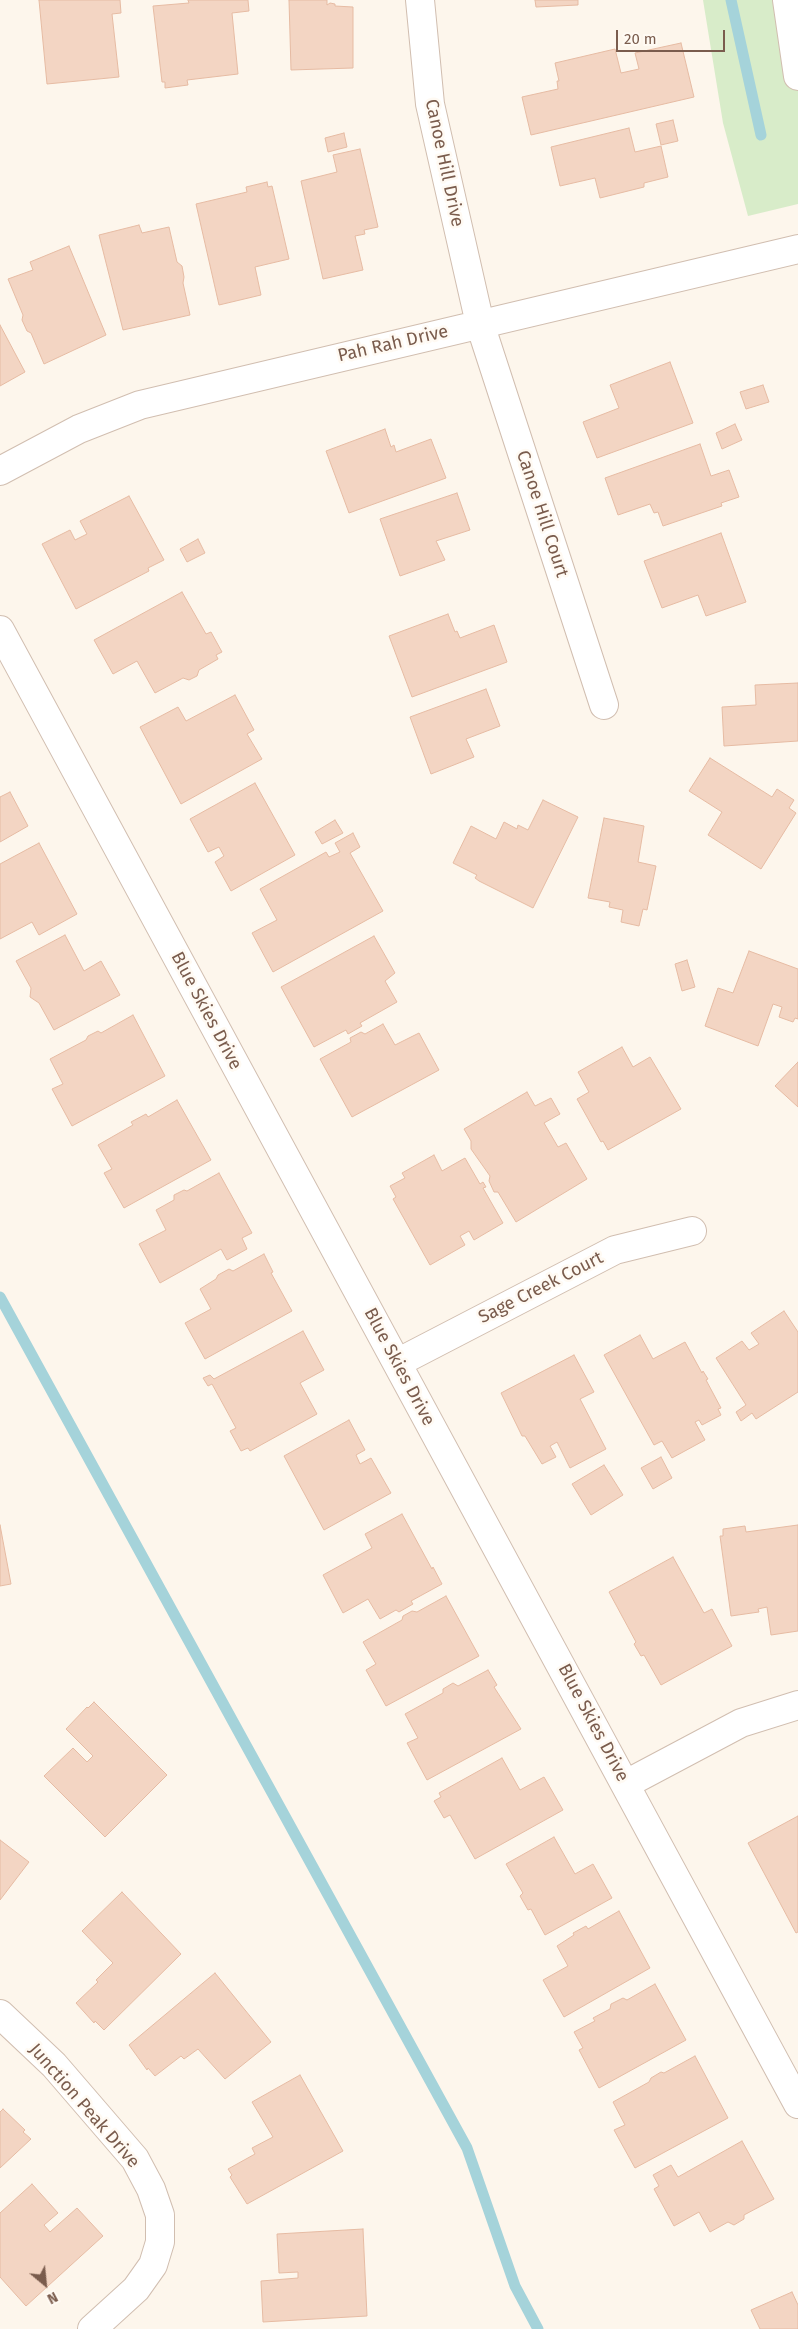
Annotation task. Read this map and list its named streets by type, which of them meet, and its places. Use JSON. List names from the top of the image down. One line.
{"streets":{"street":["Canoe Hill Drive","Pah Rah Drive","Canoe Hill Court","Blue Skies Drive","Sage Creek Court","Junction Peak Drive"]},"crossings":[["Canoe Hill Drive","Pah Rah Drive"],["Canoe Hill Drive","Canoe Hill Court"],["Pah Rah Drive","Canoe Hill Court"],["Blue Skies Drive","Sage Creek Court"]],"scale_bar":"20 m","north":"bottom right"}
